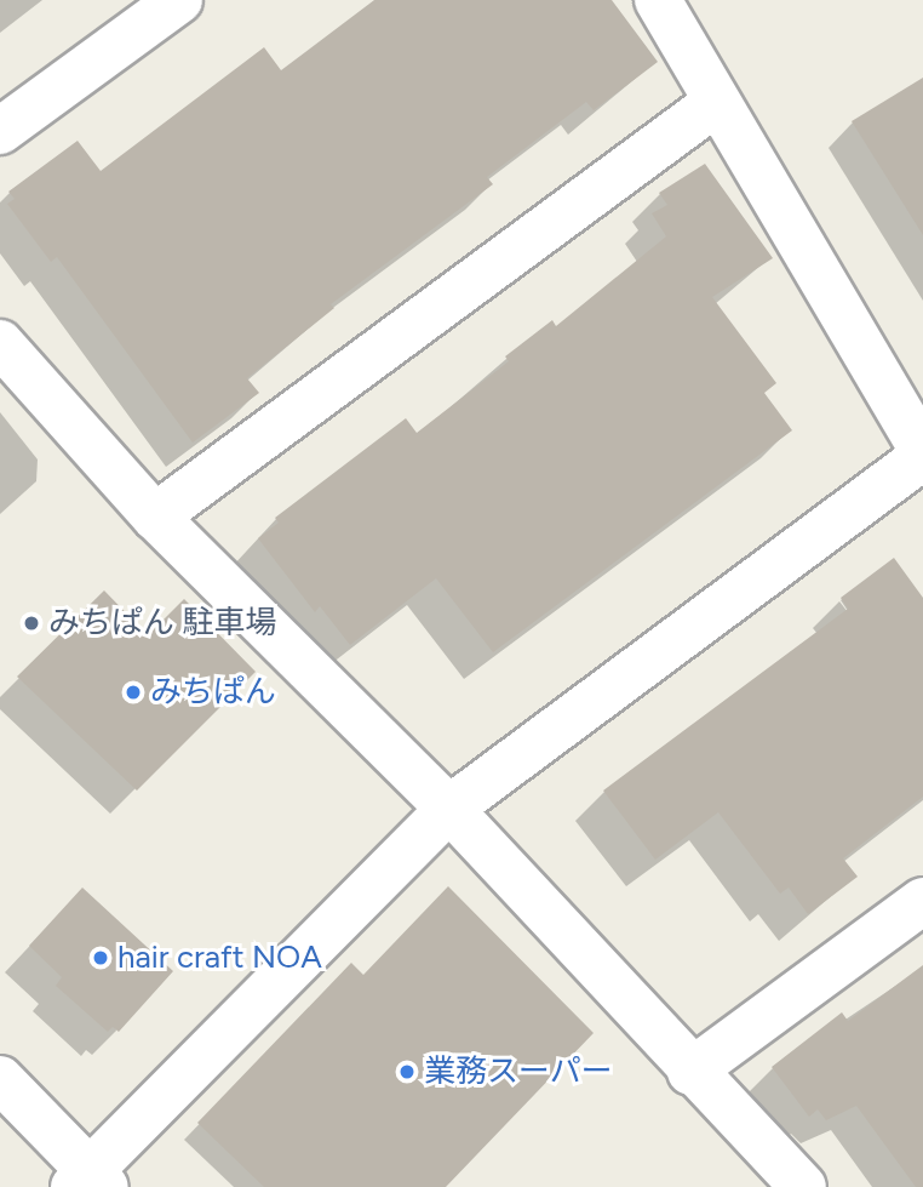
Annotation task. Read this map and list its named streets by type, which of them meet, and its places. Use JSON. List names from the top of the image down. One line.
{"places":["みちぱん 駐車場","みちぱん","hair craft NOA","業務スーパー"]}
